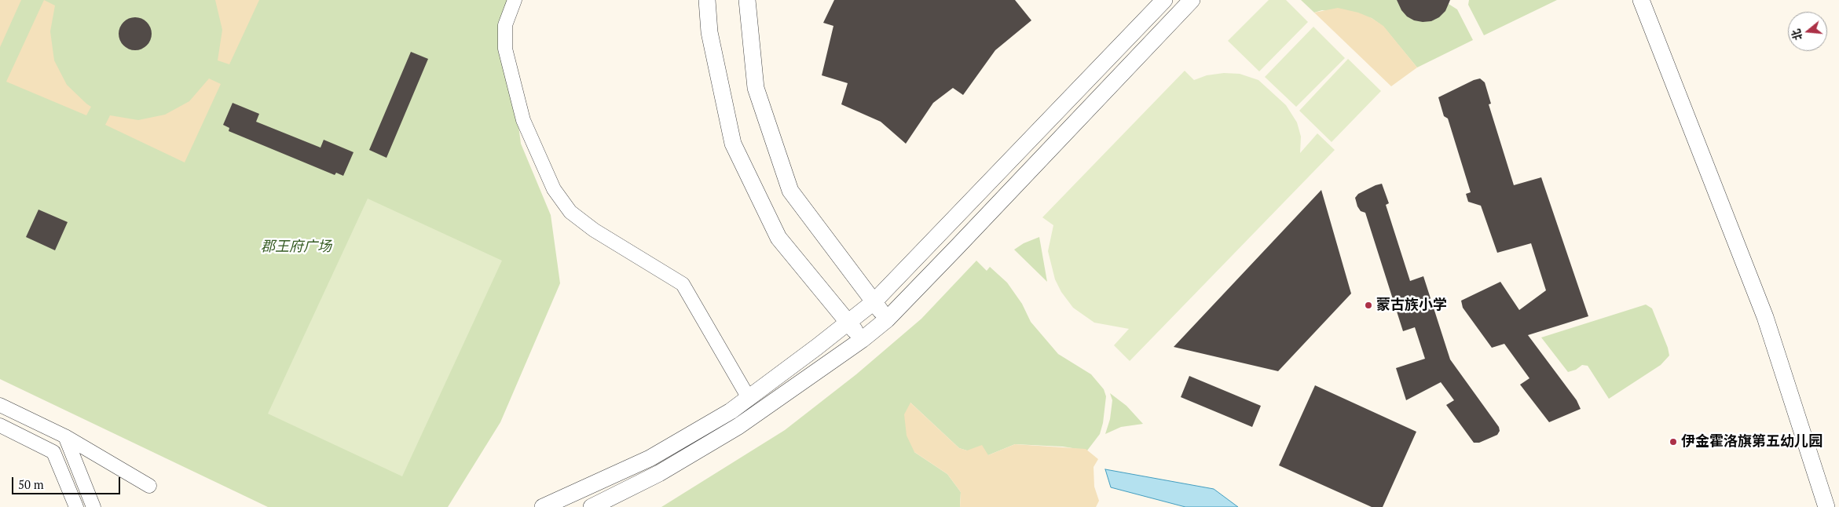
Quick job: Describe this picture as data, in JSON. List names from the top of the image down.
{
  "parks": ["郡王府广场"],
  "places": ["蒙古族小学", "伊金霍洛旗第五幼儿园"],
  "scale_bar": "50 m",
  "north": "left"
}
